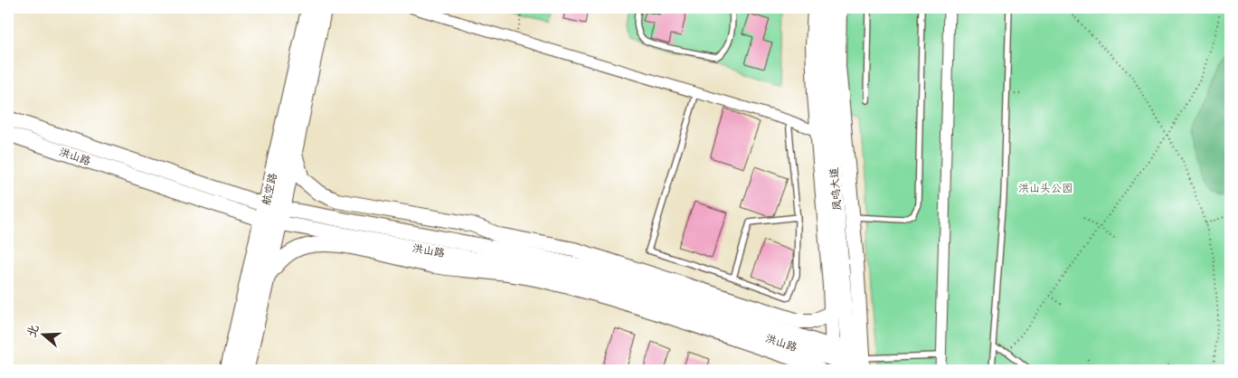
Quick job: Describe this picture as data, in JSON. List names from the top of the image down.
{
  "streets": {
    "main road": ["航空路"],
    "street": ["洪山路", "凤鸣大道"]
  },
  "crossings": [
    ["洪山路", "航空路"],
    ["洪山路", "凤鸣大道"]
  ],
  "parks": ["洪山头公园"],
  "north": "left"
}
